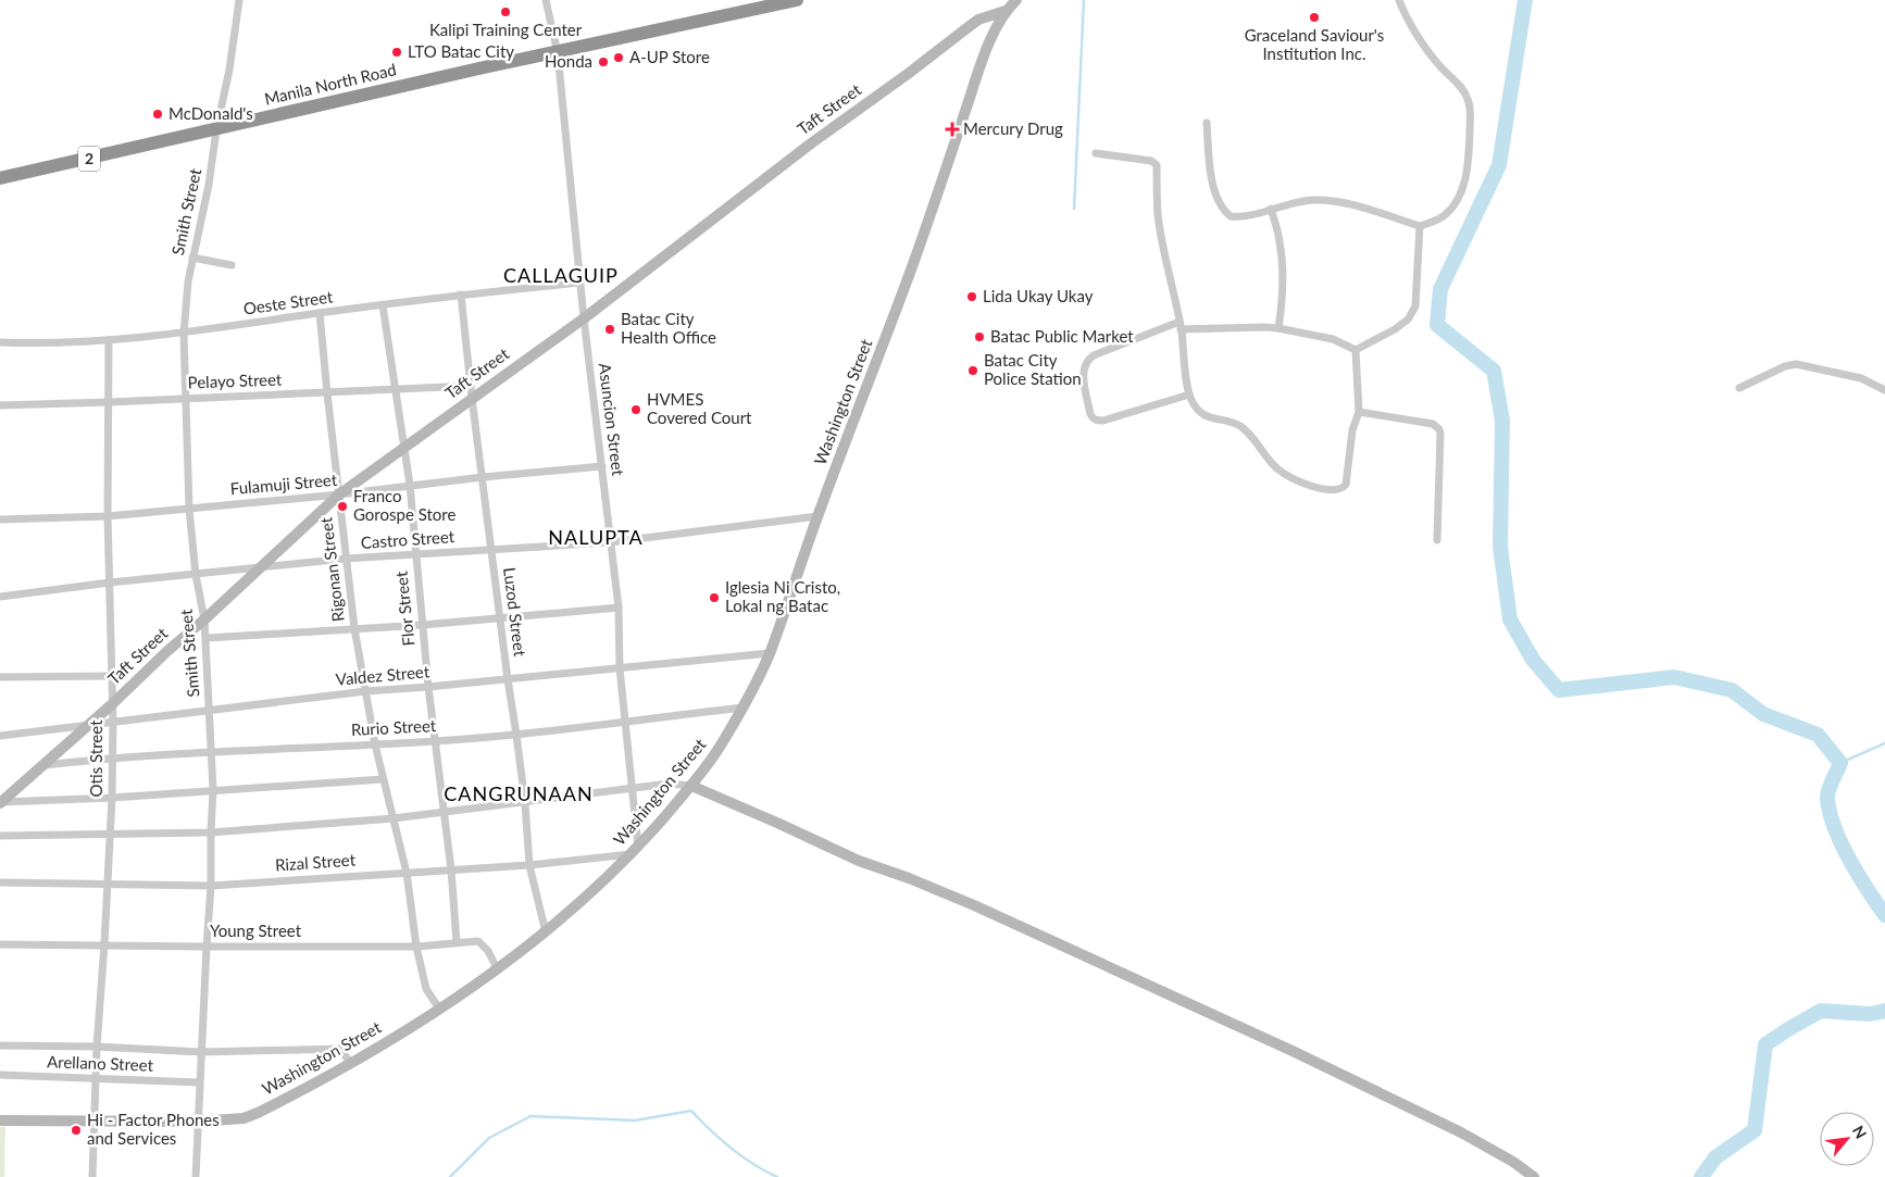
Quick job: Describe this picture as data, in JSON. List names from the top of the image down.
{
  "streets": {
    "highway": ["Manila North Road", "2"],
    "street": [
      "Taft Street",
      "Smith Street",
      "Oeste Street",
      "Pelayo Street",
      "Washington Street",
      "Asuncion Street",
      "Fulamuji Street",
      "Castro Street",
      "Rigonan Street",
      "Flor Street",
      "Luzod Street",
      "Valdez Street",
      "Rurio Street",
      "Otis Street",
      "Rizal Street",
      "Young Street",
      "Arellano Street"
    ]
  },
  "crossings": [
    ["Manila North Road", "Smith Street"],
    ["Manila North Road", "Asuncion Street"],
    ["Taft Street", "Smith Street"],
    ["Taft Street", "Pelayo Street"],
    ["Taft Street", "Washington Street"],
    ["Taft Street", "Asuncion Street"],
    ["Taft Street", "Fulamuji Street"],
    ["Taft Street", "Castro Street"],
    ["Taft Street", "Rigonan Street"],
    ["Taft Street", "Flor Street"],
    ["Taft Street", "Luzod Street"],
    ["Taft Street", "Valdez Street"],
    ["Taft Street", "Rurio Street"],
    ["Taft Street", "Otis Street"],
    ["Smith Street", "Oeste Street"],
    ["Smith Street", "Pelayo Street"],
    ["Smith Street", "Washington Street"],
    ["Smith Street", "Fulamuji Street"],
    ["Smith Street", "Castro Street"],
    ["Smith Street", "Valdez Street"],
    ["Smith Street", "Rurio Street"],
    ["Smith Street", "Rizal Street"],
    ["Smith Street", "Young Street"],
    ["Smith Street", "Arellano Street"],
    ["Oeste Street", "Asuncion Street"],
    ["Oeste Street", "Rigonan Street"],
    ["Oeste Street", "Flor Street"],
    ["Oeste Street", "Luzod Street"],
    ["Oeste Street", "Otis Street"],
    ["Pelayo Street", "Rigonan Street"],
    ["Pelayo Street", "Flor Street"],
    ["Pelayo Street", "Luzod Street"],
    ["Pelayo Street", "Otis Street"],
    ["Washington Street", "Asuncion Street"],
    ["Washington Street", "Castro Street"],
    ["Washington Street", "Rigonan Street"],
    ["Washington Street", "Luzod Street"],
    ["Washington Street", "Valdez Street"],
    ["Washington Street", "Rurio Street"],
    ["Washington Street", "Otis Street"],
    ["Washington Street", "Rizal Street"],
    ["Washington Street", "Young Street"],
    ["Asuncion Street", "Fulamuji Street"],
    ["Asuncion Street", "Castro Street"],
    ["Asuncion Street", "Valdez Street"],
    ["Asuncion Street", "Rurio Street"],
    ["Asuncion Street", "Rizal Street"],
    ["Fulamuji Street", "Rigonan Street"],
    ["Fulamuji Street", "Flor Street"],
    ["Fulamuji Street", "Luzod Street"],
    ["Fulamuji Street", "Otis Street"],
    ["Castro Street", "Rigonan Street"],
    ["Castro Street", "Flor Street"],
    ["Castro Street", "Luzod Street"],
    ["Castro Street", "Otis Street"],
    ["Rigonan Street", "Valdez Street"],
    ["Rigonan Street", "Rurio Street"],
    ["Rigonan Street", "Rizal Street"],
    ["Rigonan Street", "Young Street"],
    ["Flor Street", "Valdez Street"],
    ["Flor Street", "Rurio Street"],
    ["Flor Street", "Rizal Street"],
    ["Flor Street", "Young Street"],
    ["Luzod Street", "Valdez Street"],
    ["Luzod Street", "Rurio Street"],
    ["Luzod Street", "Rizal Street"],
    ["Valdez Street", "Otis Street"],
    ["Rurio Street", "Otis Street"],
    ["Otis Street", "Rizal Street"],
    ["Otis Street", "Young Street"],
    ["Otis Street", "Arellano Street"]
  ],
  "districts": ["CALLAGUIP", "NALUPTA", "CANGRUNAAN"],
  "places": {
    "other": [
      "Kalipi Training Center",
      "Graceland Saviour's Institution Inc.",
      "LTO Batac City",
      "A-UP Store",
      "Honda",
      "McDonald's",
      "Lida Ukay Ukay",
      "Batac City Health Office",
      "Batac Public Market",
      "Batac City Police Station",
      "HVMES Covered Court",
      "Franco Gorospe Store",
      "Iglesia Ni Cristo, Lokal ng Batac",
      "Hi - Factor Phones and Services"
    ],
    "health": ["Mercury Drug"]
  },
  "north": "top right"
}
